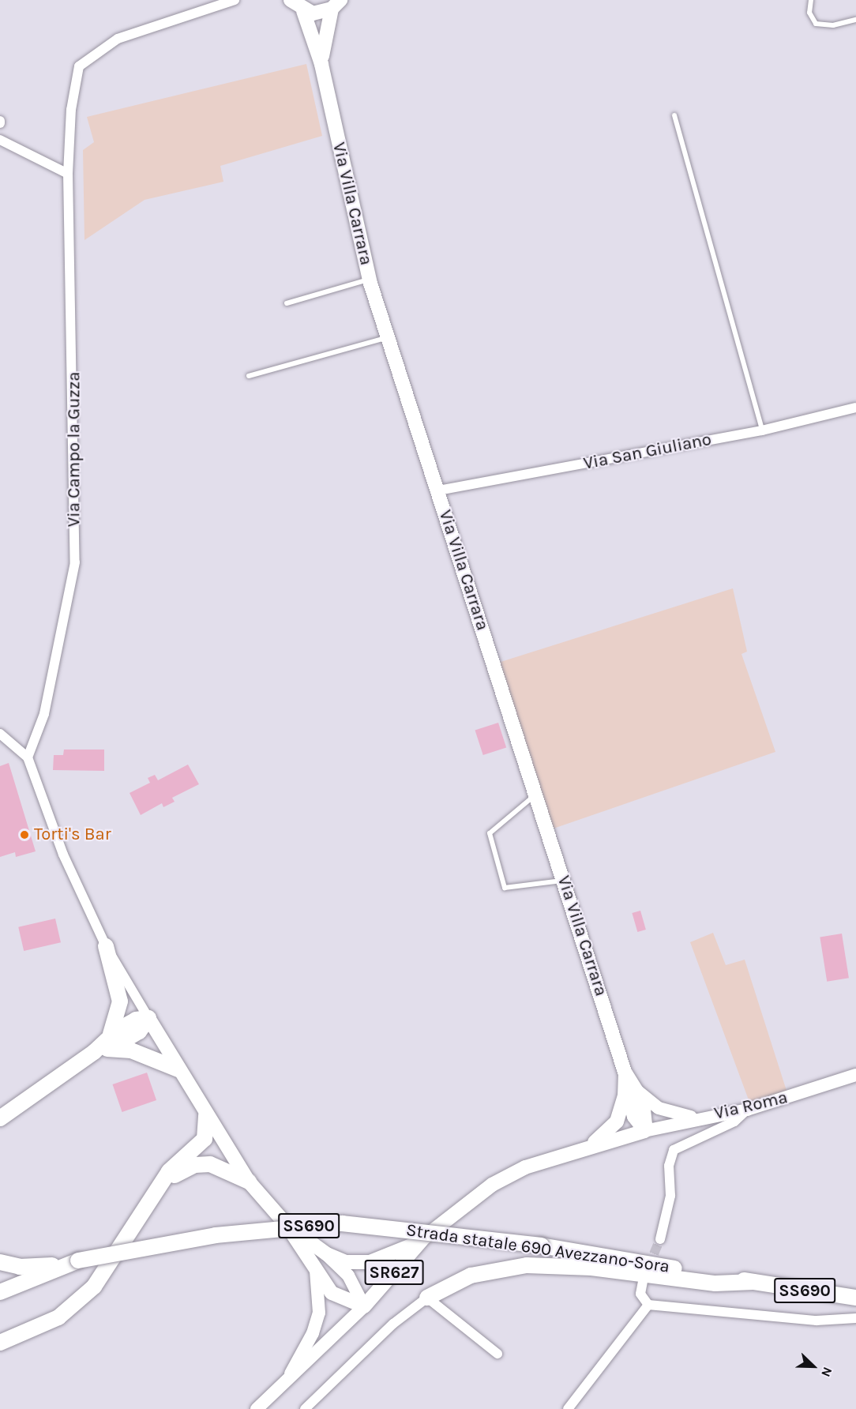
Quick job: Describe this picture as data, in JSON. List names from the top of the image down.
{
  "streets": {
    "highway": ["SS690", "Strada statale 690 Avezzano-Sora"],
    "main road": ["Via Villa Carrara", "Via Roma", "SR627"],
    "street": ["Via Campo la Guzza", "Via San Giuliano"]
  },
  "crossings": [
    ["Via Villa Carrara", "Via San Giuliano"],
    ["Via Villa Carrara", "Via Roma"]
  ],
  "places": ["Torti's Bar"],
  "north": "bottom right"
}
